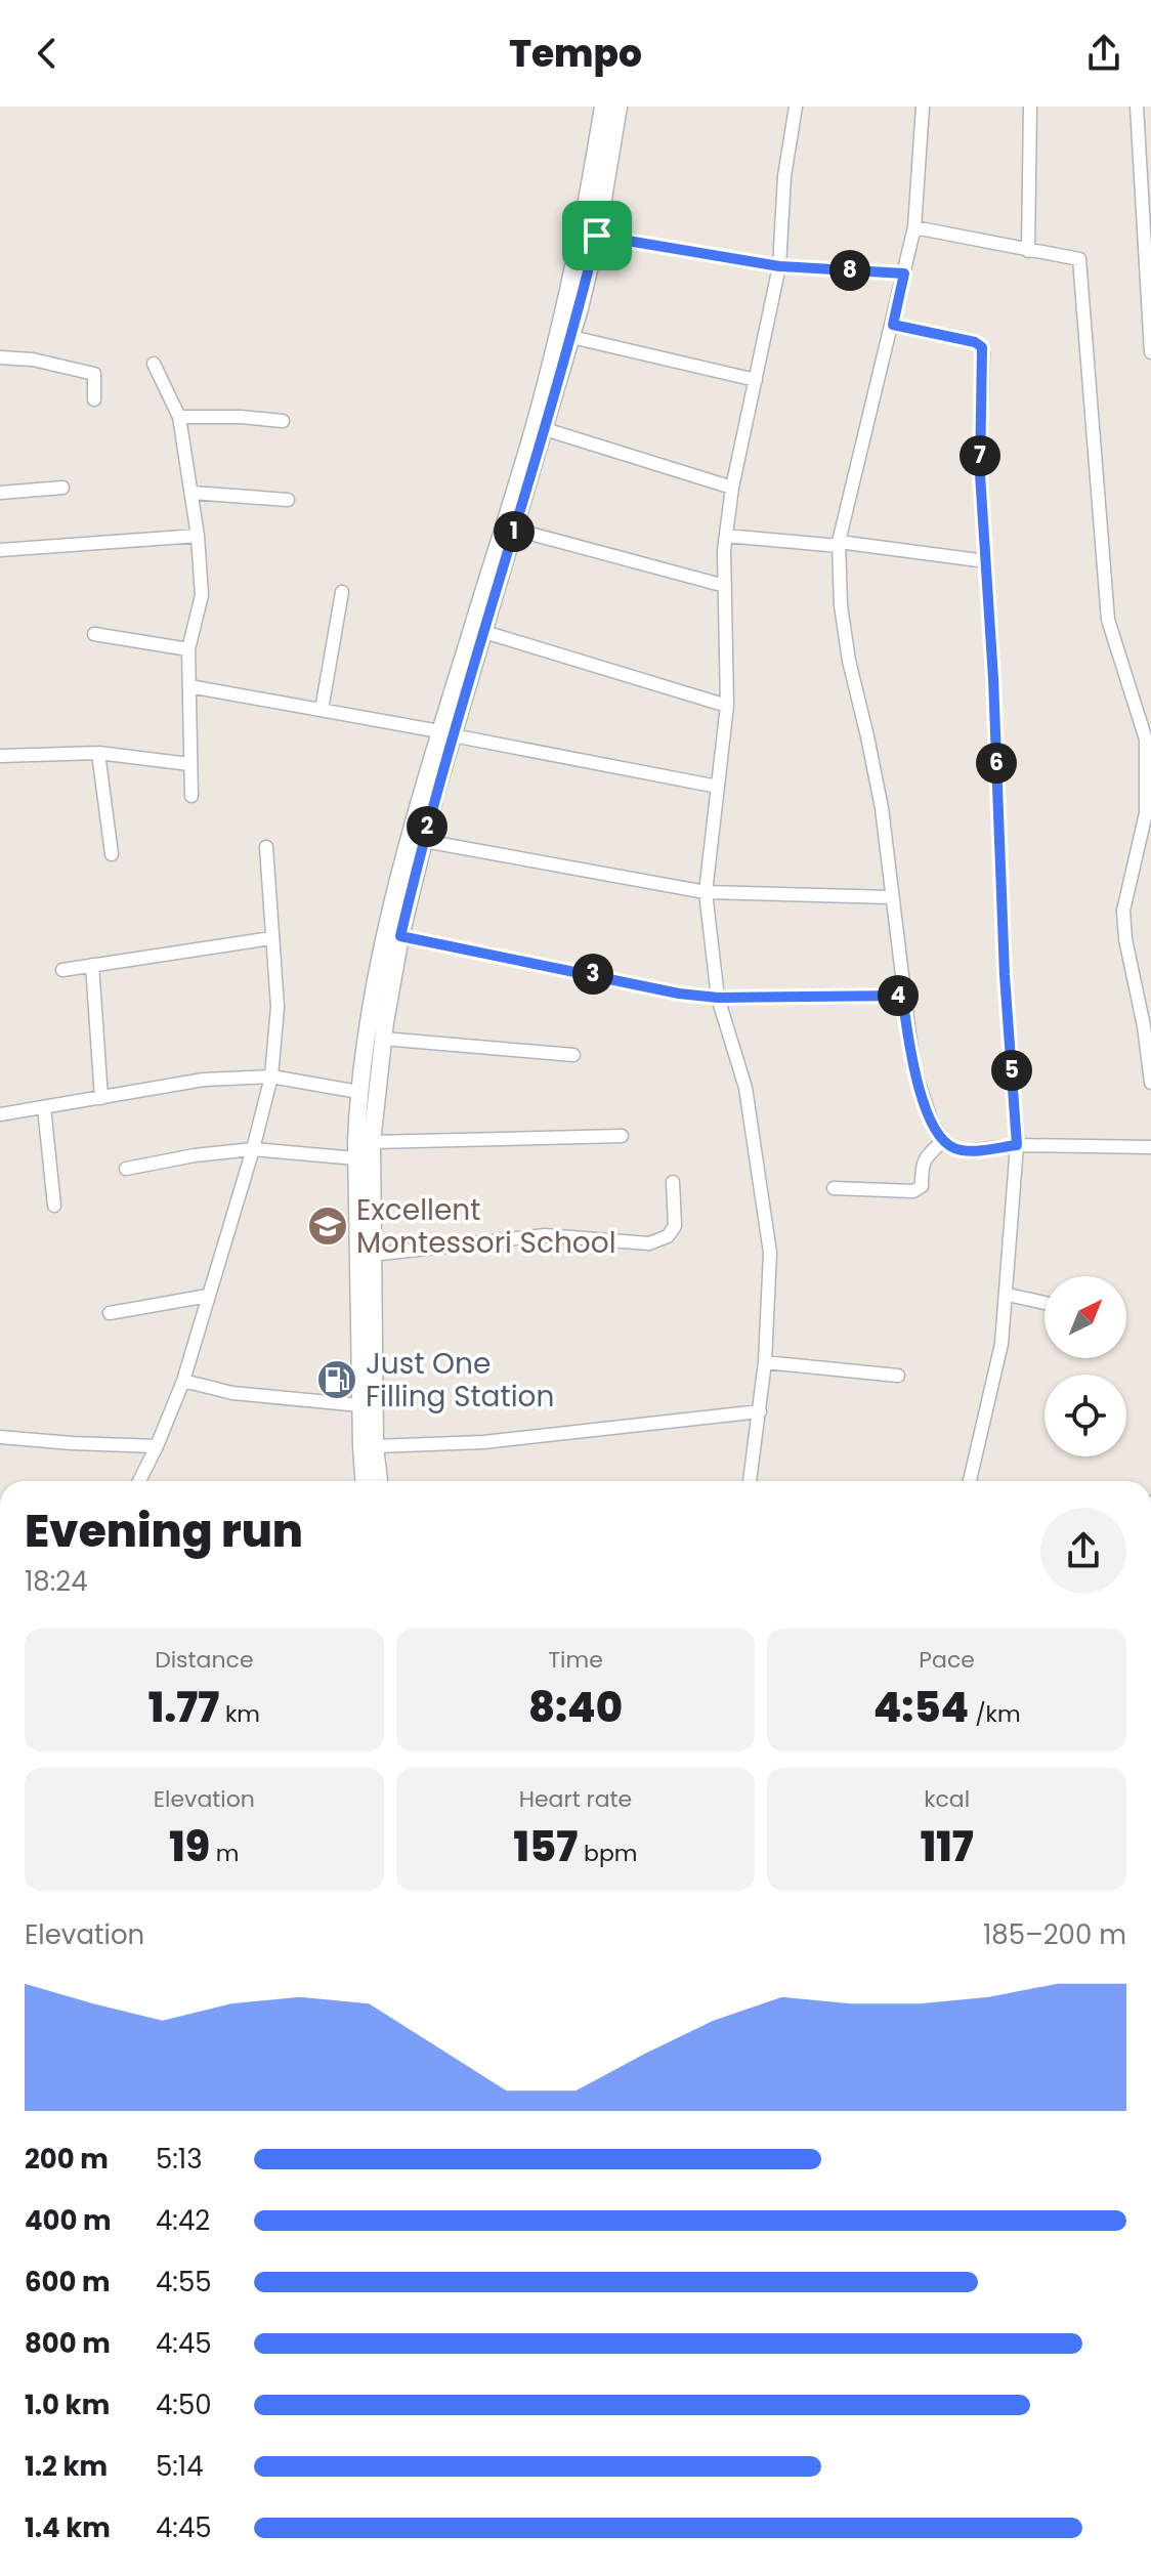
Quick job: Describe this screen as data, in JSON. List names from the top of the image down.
{
  "places": {
    "school or university": ["Excellent Montessori School"],
    "fuel station": ["Just One Filling Station"]
  },
  "north": "top right",
  "page": {
    "header": "Tempo",
    "pins": [
      "8",
      "7",
      "1",
      "6",
      "2",
      "3",
      "4",
      "5"
    ],
    "heading": ["Evening run", "18:24"],
    "stats": [
      ["Distance", "1.77 km"],
      ["Time", "8:40"],
      ["Pace", "4:54 /km"],
      ["Elevation", "19 m"],
      ["Heart rate", "157 bpm"],
      ["kcal", "117"]
    ],
    "chart": ["Elevation", "185–200 m"],
    "list": [
      {
        "name": "200 m",
        "note": "5:13"
      },
      {
        "name": "400 m",
        "note": "4:42"
      },
      {
        "name": "600 m",
        "note": "4:55"
      },
      {
        "name": "800 m",
        "note": "4:45"
      },
      {
        "name": "1.0 km",
        "note": "4:50"
      },
      {
        "name": "1.2 km",
        "note": "5:14"
      },
      {
        "name": "1.4 km",
        "note": "4:45"
      }
    ]
  }
}
